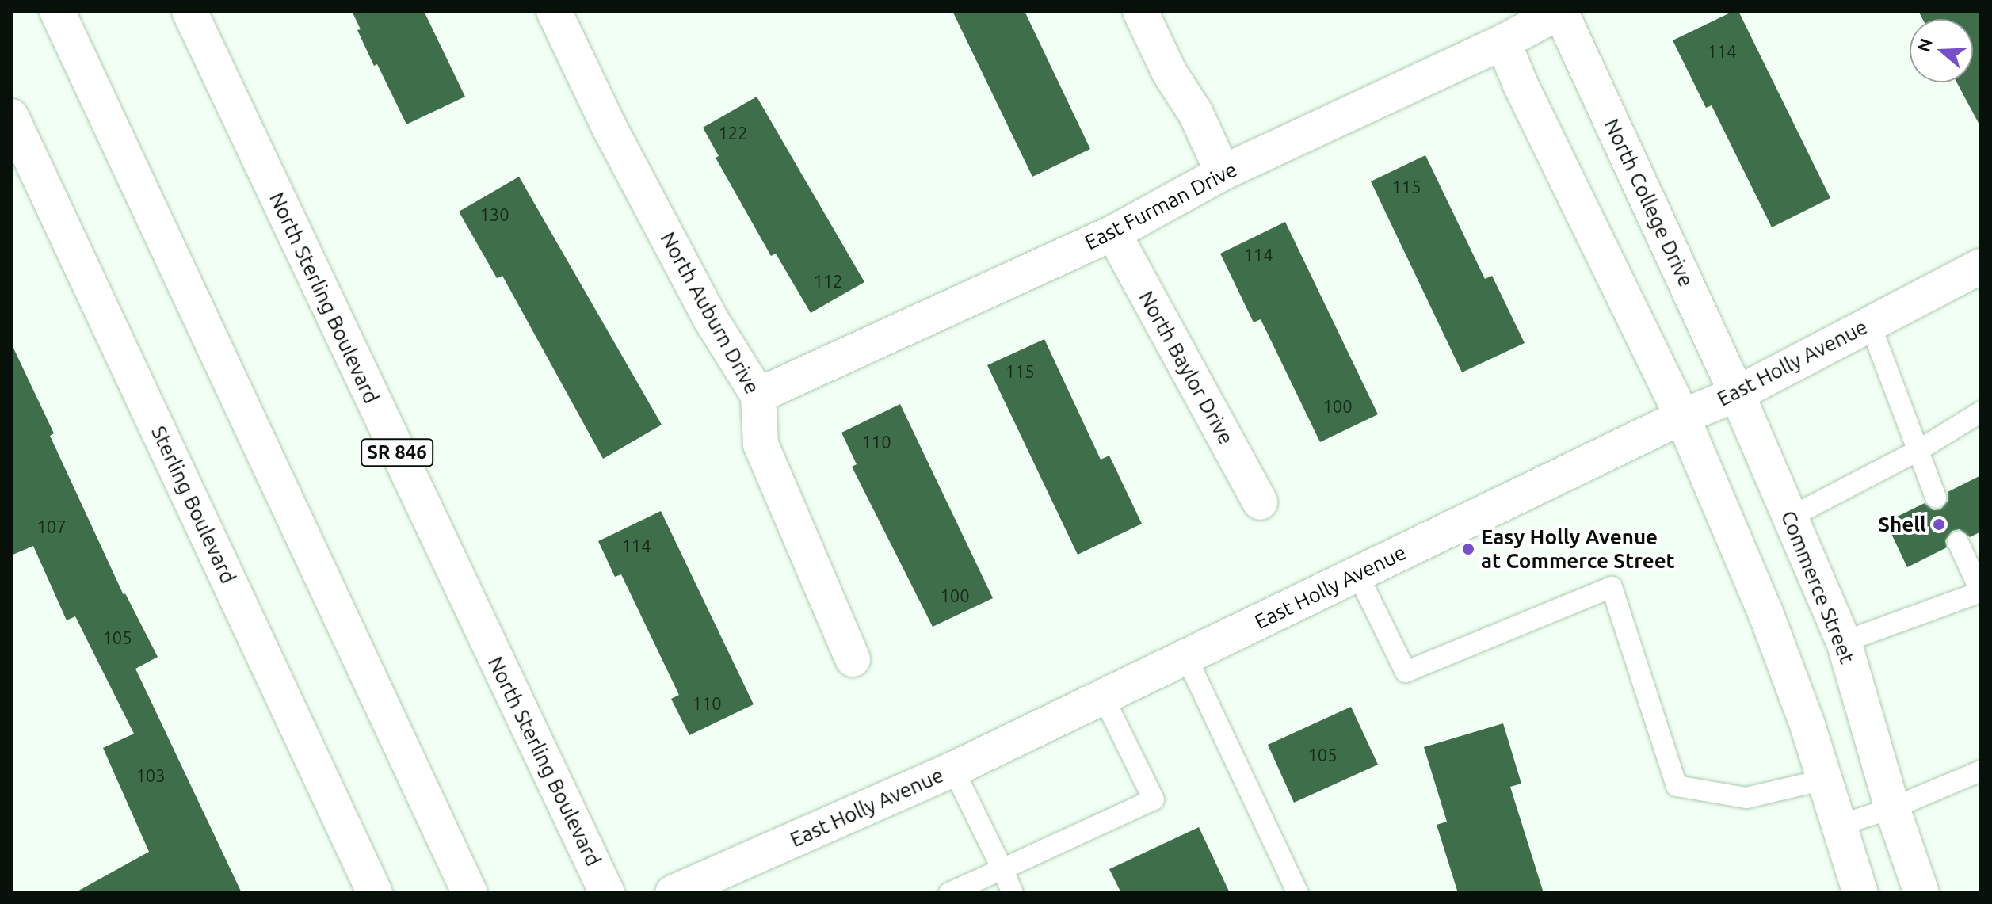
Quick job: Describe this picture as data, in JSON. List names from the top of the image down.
{
  "streets": {
    "street": [
      "North College Drive",
      "East Furman Drive",
      "North Sterling Boulevard",
      "North Auburn Drive",
      "East Holly Avenue",
      "North Baylor Drive",
      "SR 846",
      "Sterling Boulevard",
      "Commerce Street"
    ]
  },
  "crossings": [
    ["North College Drive", "East Furman Drive"],
    ["North College Drive", "East Holly Avenue"],
    ["North College Drive", "Commerce Street"],
    ["East Furman Drive", "North Auburn Drive"],
    ["East Furman Drive", "North Baylor Drive"],
    ["East Holly Avenue", "Commerce Street"]
  ],
  "places": ["Shell", "Easy Holly Avenue at Commerce Street"],
  "house_numbers": [
    "114",
    "122",
    "115",
    "130",
    "114",
    "112",
    "115",
    "100",
    "110",
    "107",
    "114",
    "100",
    "105",
    "110",
    "105",
    "103"
  ],
  "north": "left"
}
